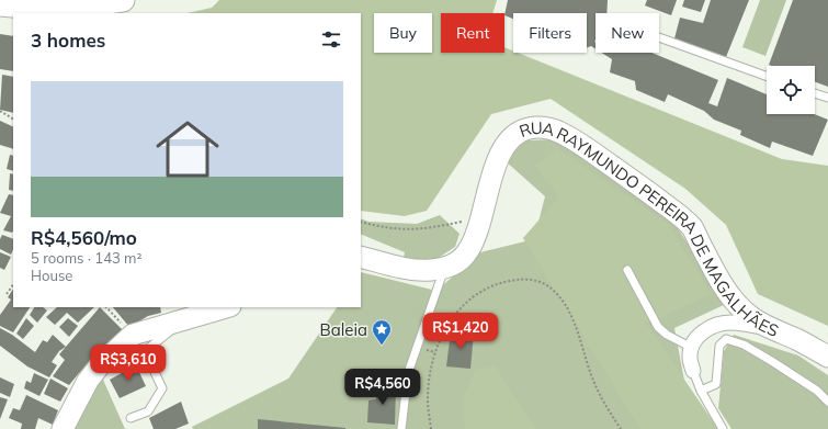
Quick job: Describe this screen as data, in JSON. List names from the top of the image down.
{
  "streets": {
    "street": ["RUA RAYMUNDO PEREIRA DE MAGALHÃES"]
  },
  "places": {
    "place": ["Baleia"]
  },
  "page": {
    "chip": [
      "Buy",
      "Rent",
      "Filters",
      "New"
    ],
    "heading": "3 homes",
    "list": [
      {
        "name": "R$4,560/mo",
        "note": "5 rooms · 143 m² · House"
      }
    ],
    "price": ["R$1,420", "R$3,610", "R$4,560"]
  }
}
